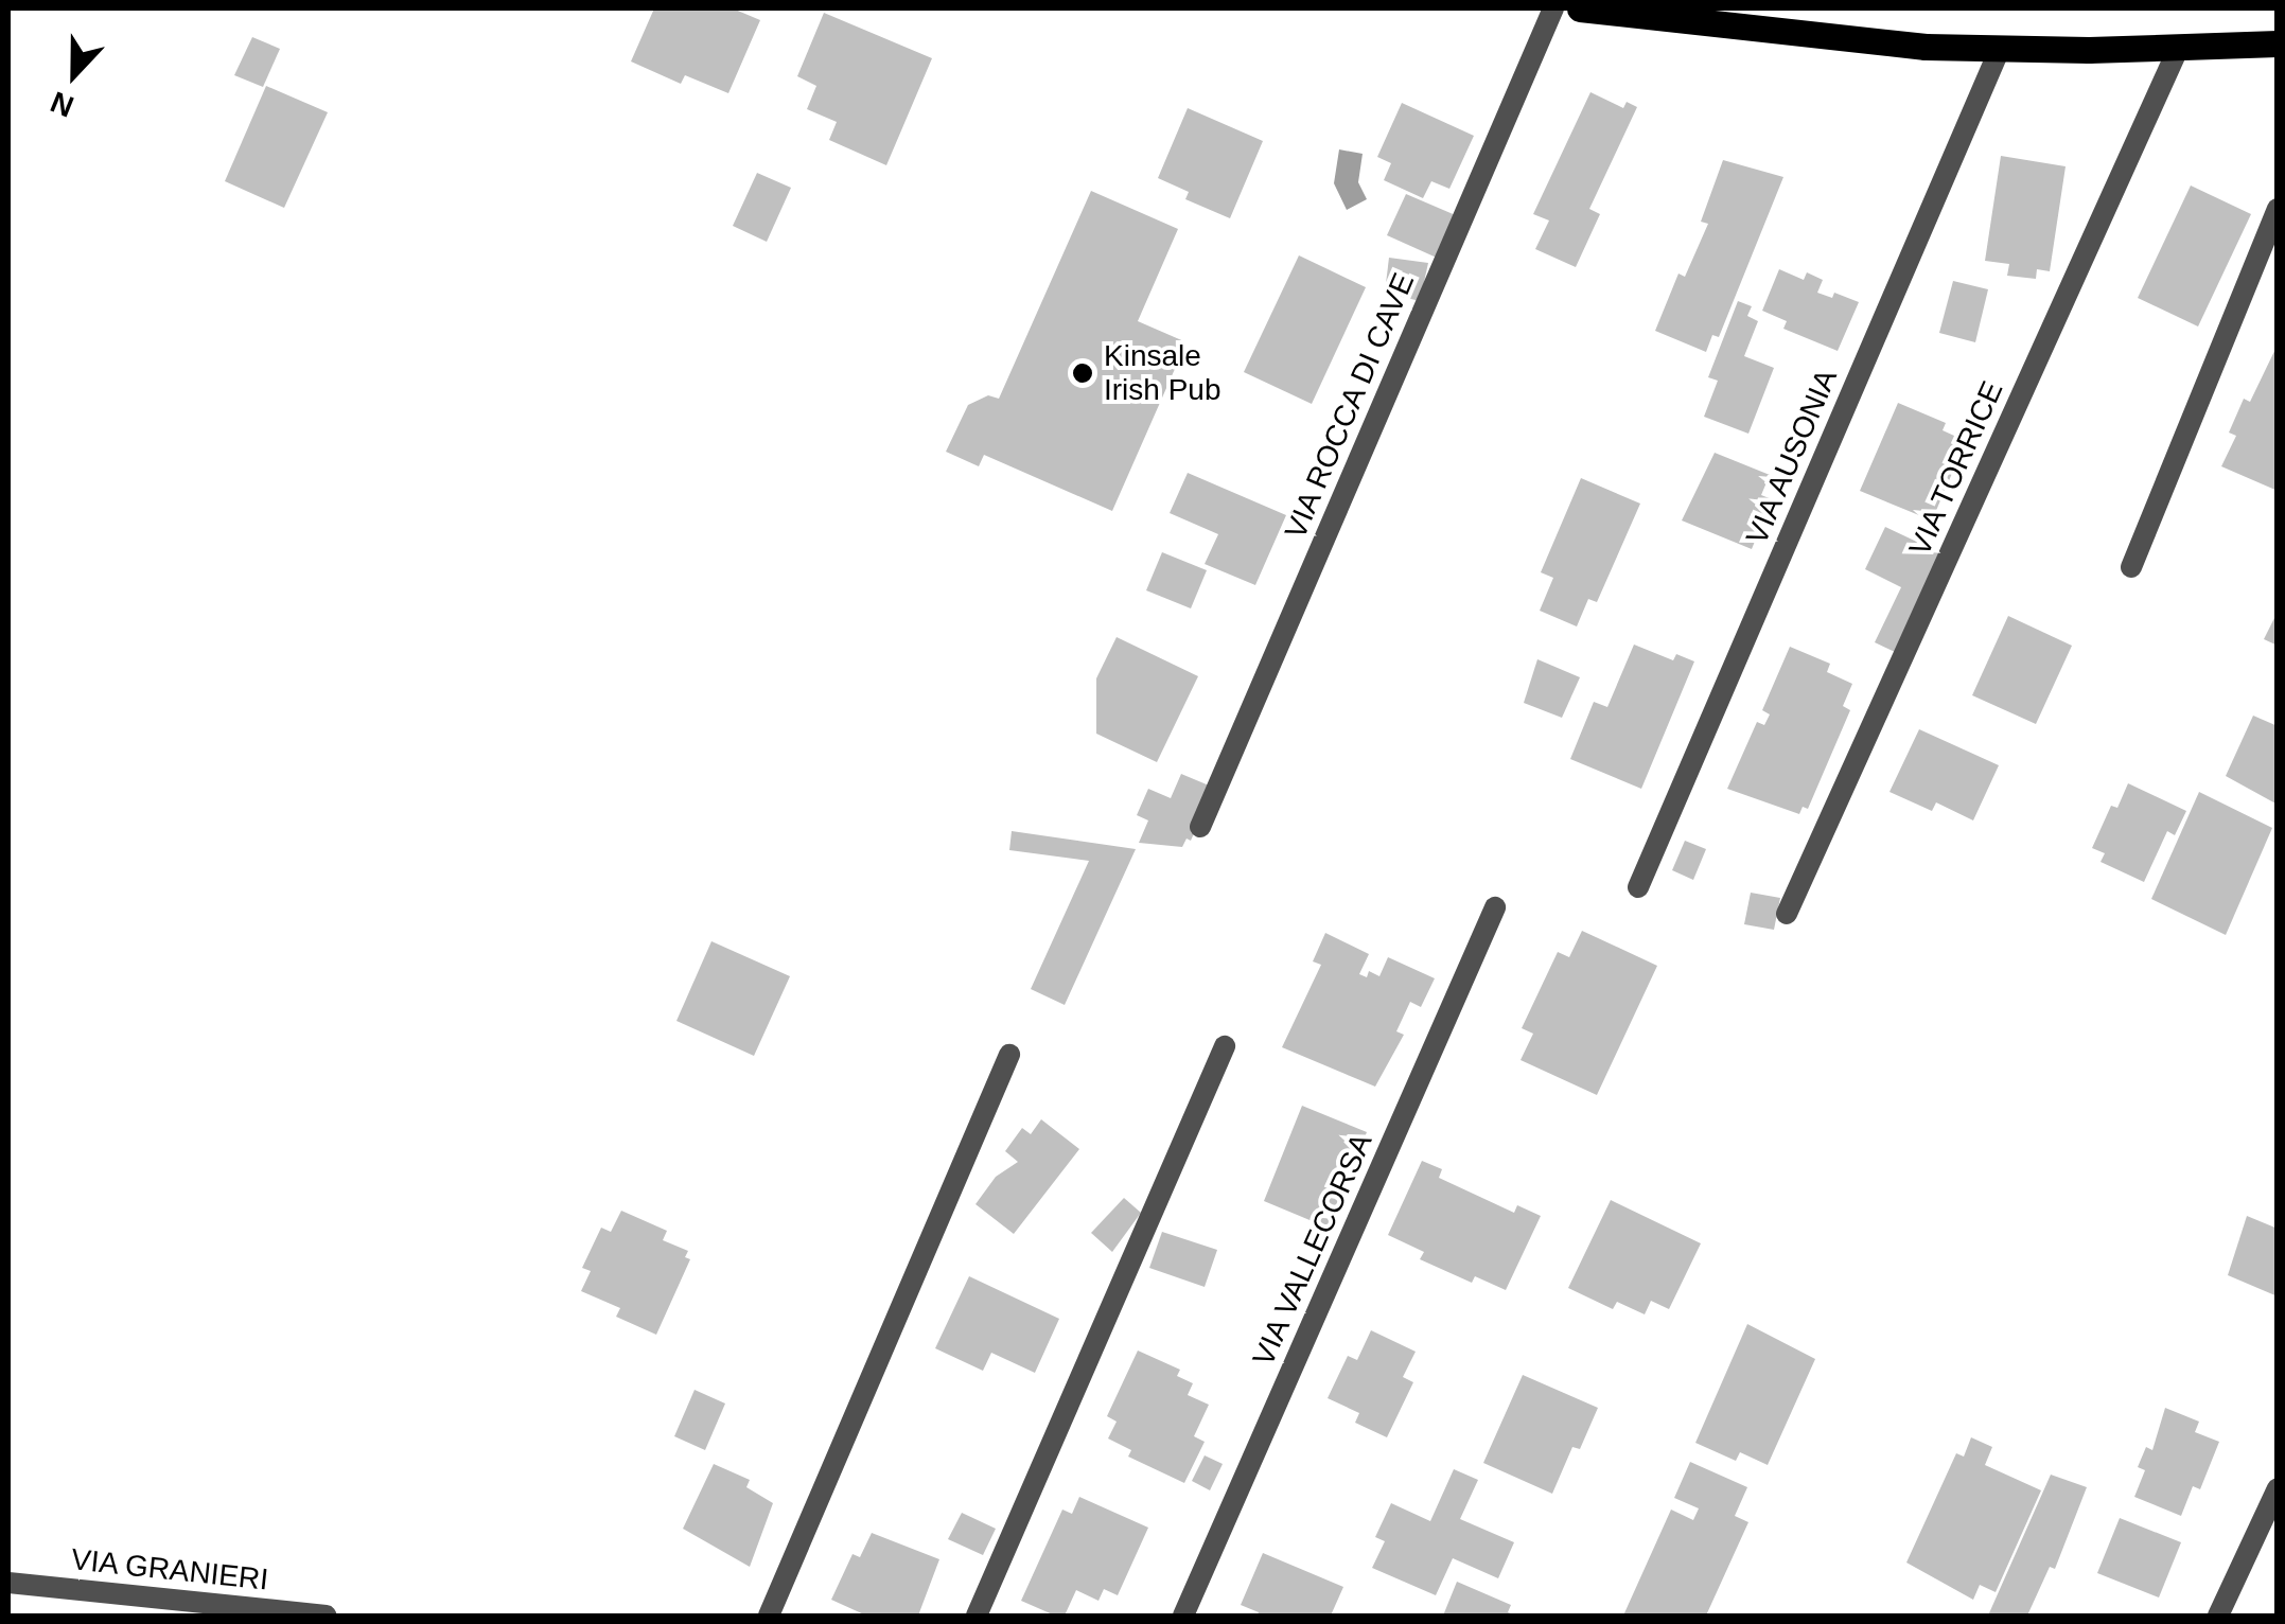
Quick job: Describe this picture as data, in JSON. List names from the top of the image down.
{
  "streets": {
    "street": [
      "VIA ROCCA DI CAVE",
      "VIA AUSONIA",
      "VIA TORRICE",
      "VIA VALLECORSA",
      "VIA GRANIERI"
    ]
  },
  "places": ["Kinsale Irish Pub"],
  "north": "bottom"
}
